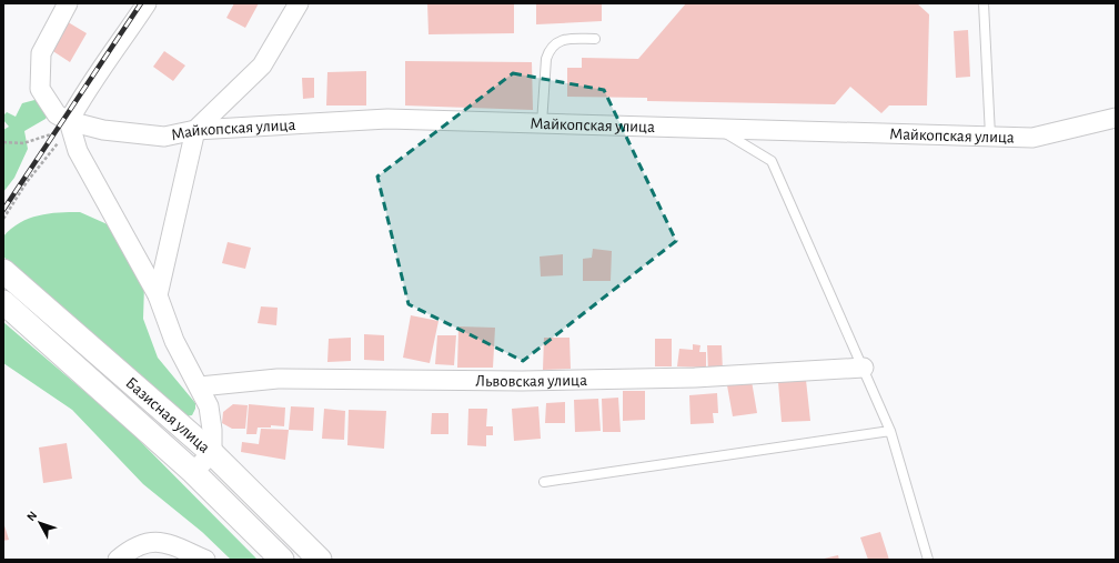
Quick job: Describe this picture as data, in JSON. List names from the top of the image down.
{
  "streets": {
    "street": ["Майкопская улица", "Львовская улица", "Базисная улица"]
  },
  "north": "top left"
}
